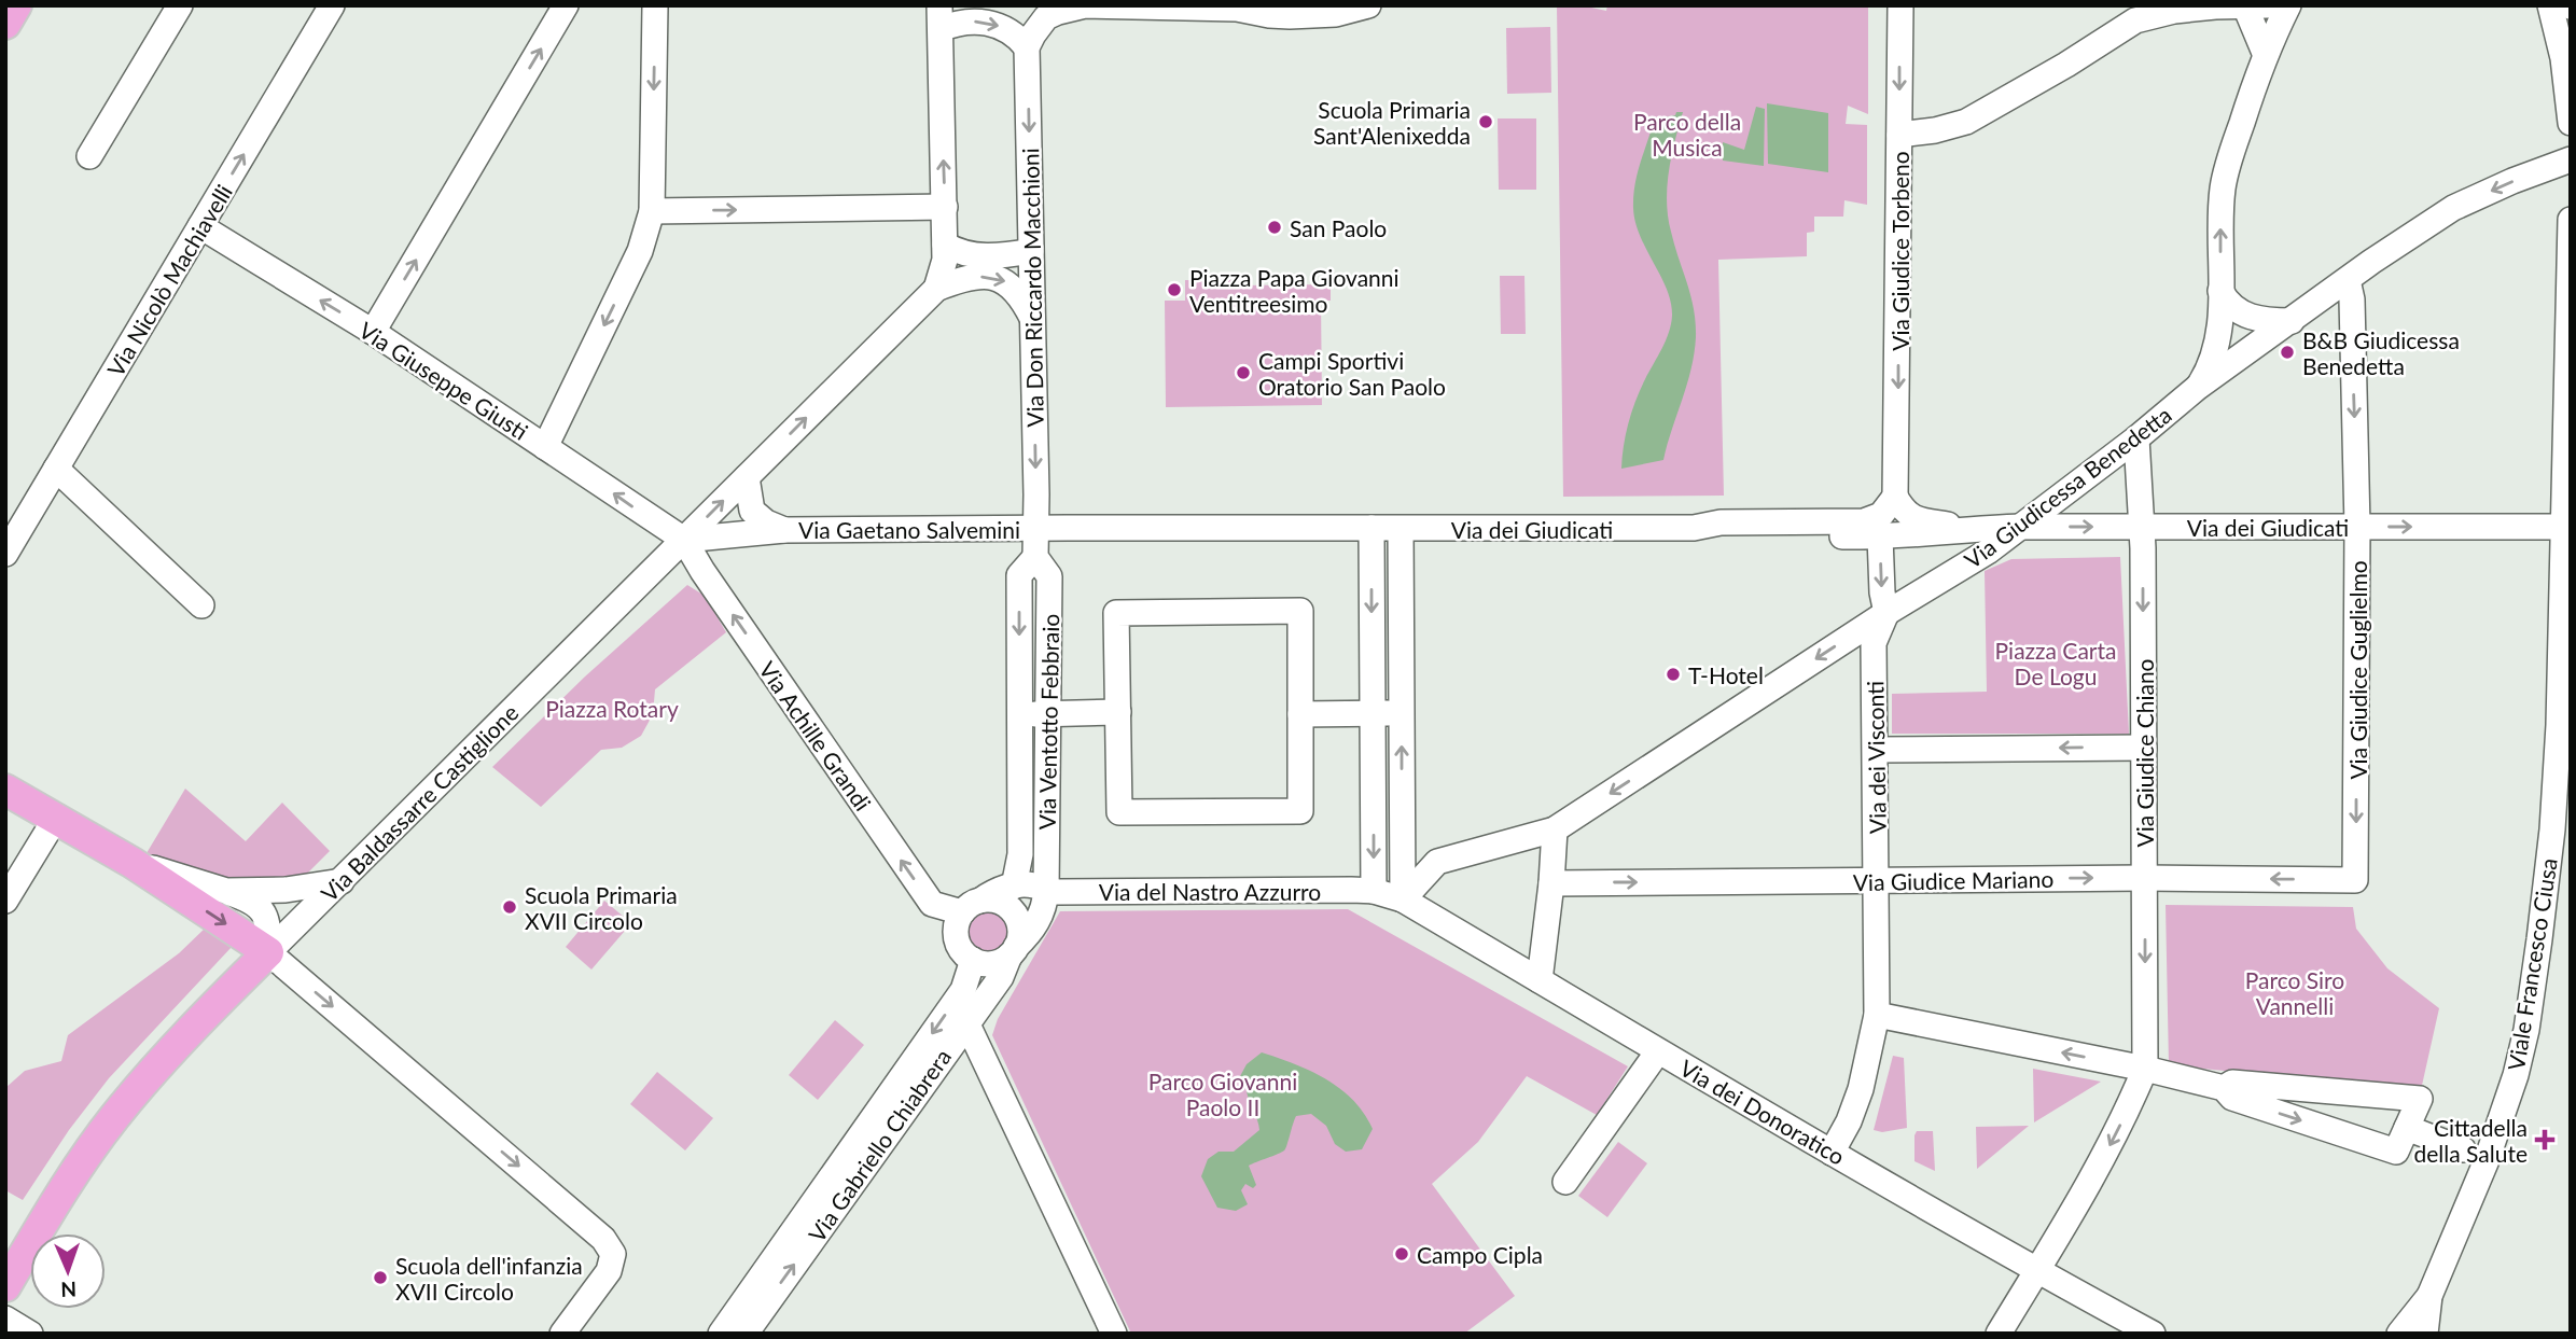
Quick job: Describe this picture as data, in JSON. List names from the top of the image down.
{
  "streets": {
    "main road": ["Via Baldassarre Castiglione"],
    "street": [
      "Via Giudice Torbeno",
      "Via Nicolò Machiavelli",
      "Via Don Riccardo Macchioni",
      "Via Giuseppe Giusti",
      "Via Giudicessa Benedetta",
      "Via dei Giudicati",
      "Via Gaetano Salvemini",
      "Via Giudice Guglielmo",
      "Via Ventotto Febbraio",
      "Via Achille Grandi",
      "Via Giudice Chiano",
      "Via dei Visconti",
      "Via Giudice Mariano",
      "Via del Nastro Azzurro",
      "Viale Francesco Ciusa",
      "Via dei Donoratico",
      "Via Gabriello Chiabrera"
    ]
  },
  "crossings": [
    ["Via Giudice Torbeno", "Via dei Giudicati"],
    ["Via Nicolò Machiavelli", "Via Giuseppe Giusti"],
    ["Via Don Riccardo Macchioni", "Via Gaetano Salvemini"],
    ["Via Don Riccardo Macchioni", "Via Ventotto Febbraio"],
    ["Via Giuseppe Giusti", "Via Gaetano Salvemini"],
    ["Via Giuseppe Giusti", "Via Achille Grandi"],
    ["Via Giuseppe Giusti", "Via Baldassarre Castiglione"],
    ["Via Giudicessa Benedetta", "Via dei Giudicati"],
    ["Via Giudicessa Benedetta", "Via Giudice Guglielmo"],
    ["Via Giudicessa Benedetta", "Via Giudice Chiano"],
    ["Via Giudicessa Benedetta", "Via dei Visconti"],
    ["Via dei Giudicati", "Via Giudice Guglielmo"],
    ["Via dei Giudicati", "Via Giudice Chiano"],
    ["Via dei Giudicati", "Via dei Visconti"],
    ["Via dei Giudicati", "Viale Francesco Ciusa"],
    ["Via Gaetano Salvemini", "Via Ventotto Febbraio"],
    ["Via Gaetano Salvemini", "Via Achille Grandi"],
    ["Via Gaetano Salvemini", "Via Baldassarre Castiglione"],
    ["Via Giudice Guglielmo", "Via Giudice Mariano"],
    ["Via Ventotto Febbraio", "Via del Nastro Azzurro"],
    ["Via Ventotto Febbraio", "Via Gabriello Chiabrera"],
    ["Via Achille Grandi", "Via Baldassarre Castiglione"],
    ["Via Achille Grandi", "Via Gabriello Chiabrera"],
    ["Via Giudice Chiano", "Via Giudice Mariano"],
    ["Via dei Visconti", "Via Giudice Mariano"],
    ["Via dei Visconti", "Via dei Donoratico"],
    ["Via del Nastro Azzurro", "Via dei Donoratico"],
    ["Via del Nastro Azzurro", "Via Gabriello Chiabrera"]
  ],
  "one_way": [
    "Via Giudice Torbeno",
    "Via Giuseppe Giusti",
    "Via Giudicessa Benedetta",
    "Via Giudice Guglielmo",
    "Via Achille Grandi",
    "Via Giudice Chiano"
  ],
  "parks": [
    "Parco della Musica",
    "Piazza Carta De Logu",
    "Piazza Rotary",
    "Parco Siro Vannelli",
    "Parco Giovanni Paolo II"
  ],
  "places": {
    "other": [
      "Scuola Primaria Sant'Alenixedda",
      "San Paolo",
      "Piazza Papa Giovanni Ventitreesimo",
      "B&B Giudicessa Benedetta",
      "Campi Sportivi Oratorio San Paolo",
      "T-Hotel",
      "Scuola Primaria XVII Circolo",
      "Campo Cipla",
      "Scuola dell'infanzia XVII Circolo"
    ],
    "health": ["Cittadella della Salute"]
  },
  "north": "bottom"
}
